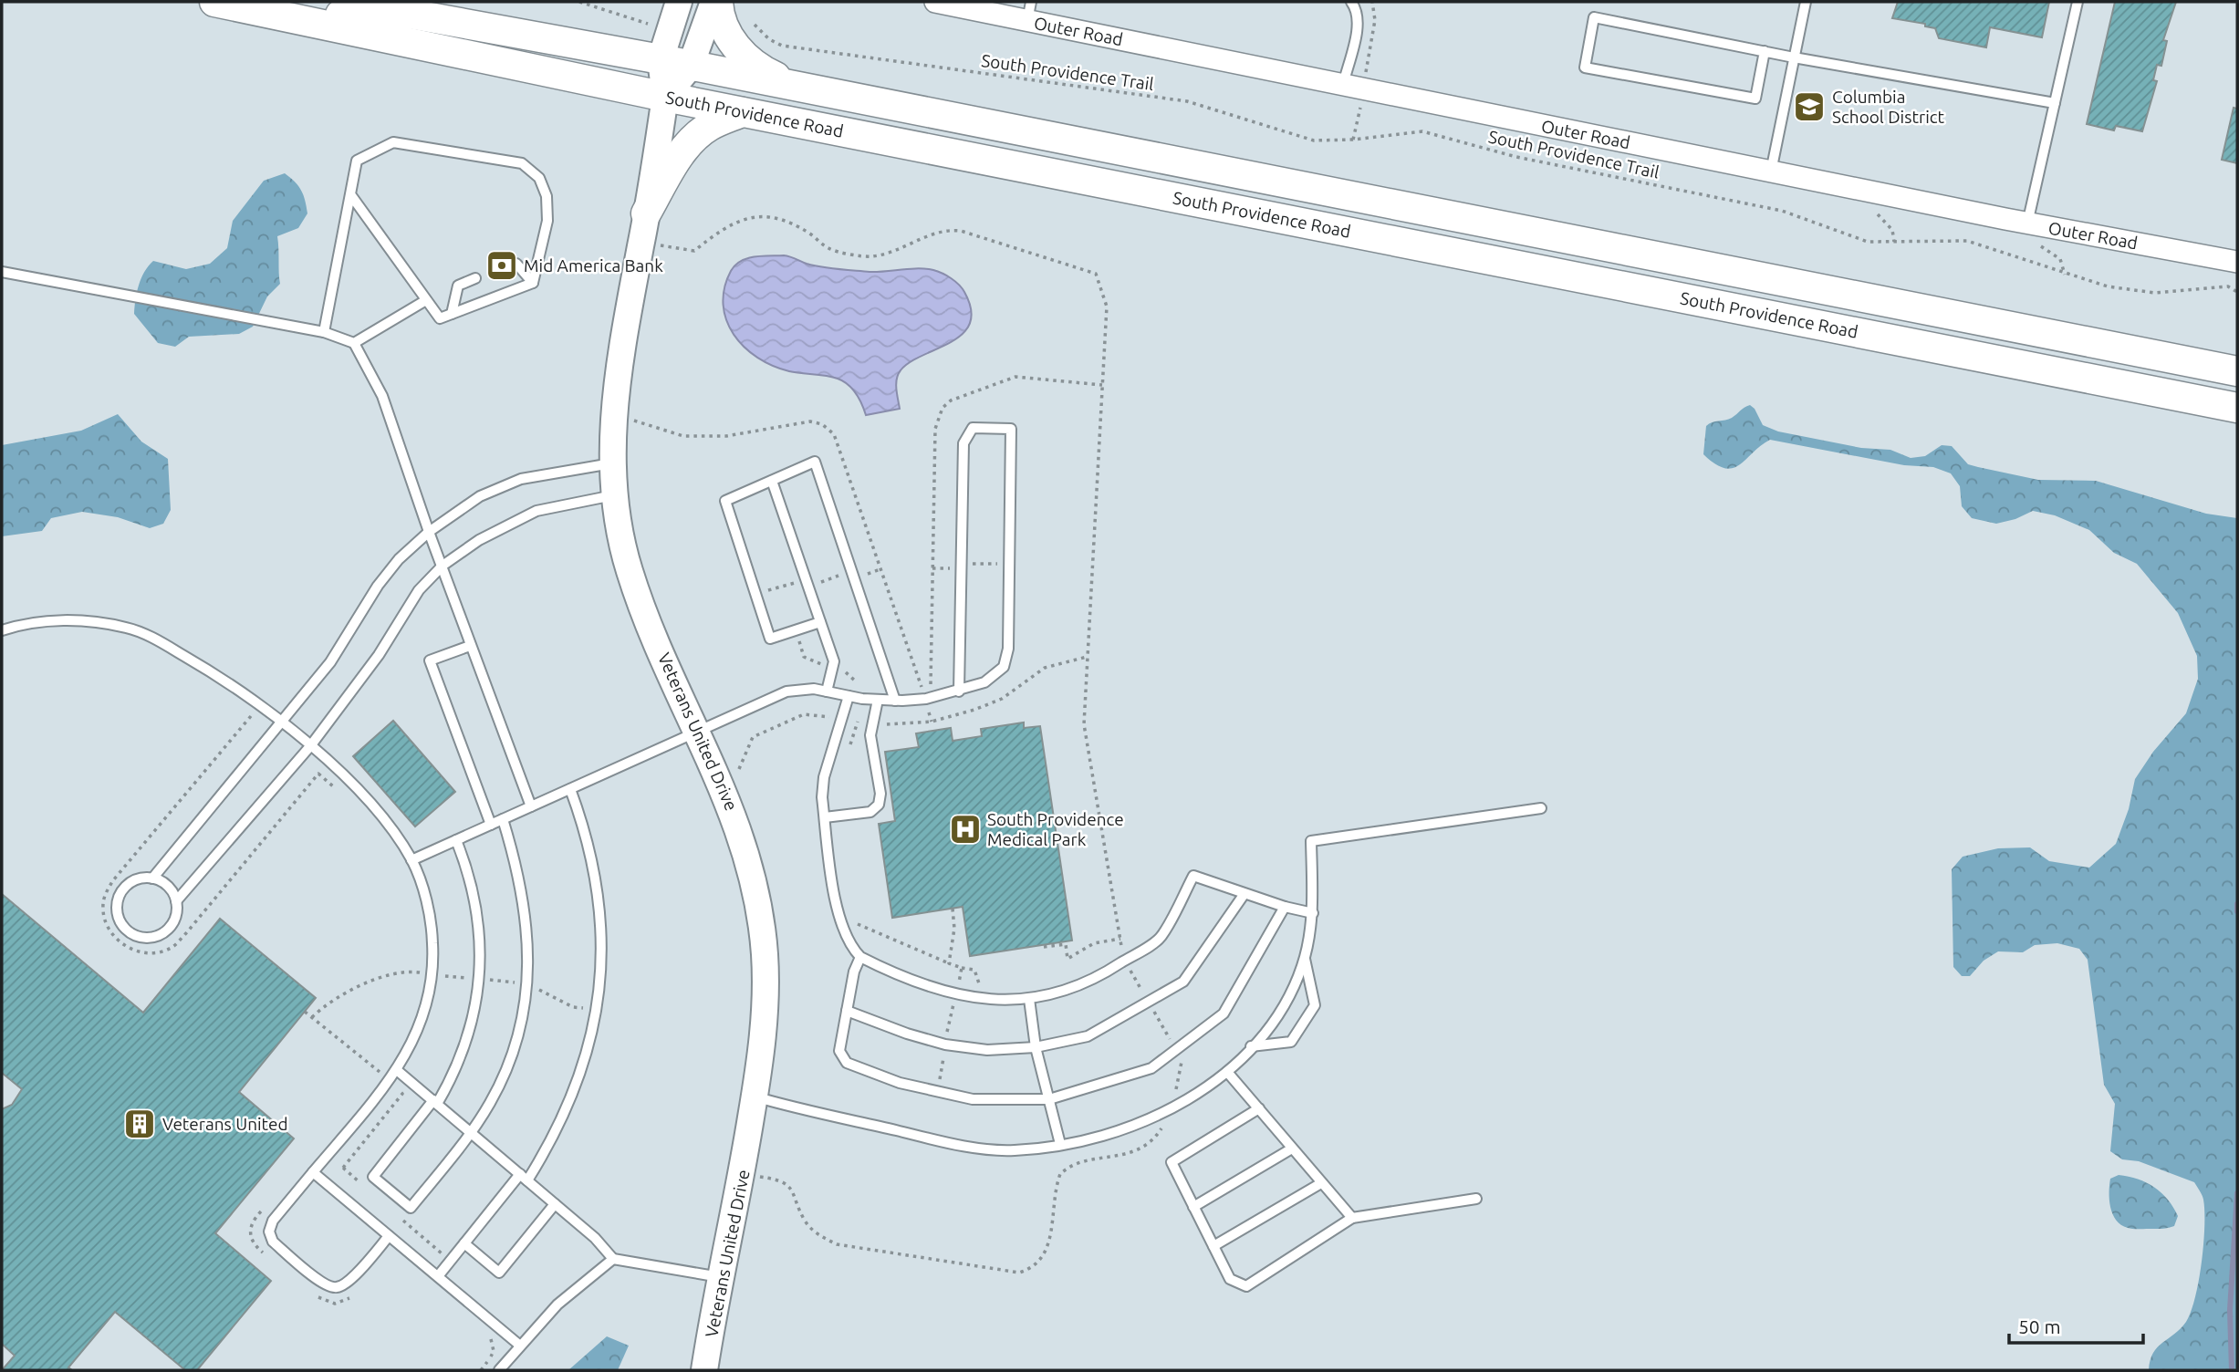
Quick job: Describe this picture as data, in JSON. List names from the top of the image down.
{
  "streets": {
    "main road": ["South Providence Road"],
    "street": ["Outer Road", "Veterans United Drive"],
    "path": ["South Providence Trail"]
  },
  "crossings": [
    ["South Providence Road", "Veterans United Drive"]
  ],
  "places": {
    "school or university": ["Columbia School District"],
    "bank": ["Mid America Bank"],
    "hospital": ["South Providence Medical Park"],
    "building": ["Veterans United"]
  },
  "scale_bar": "50 m"
}
